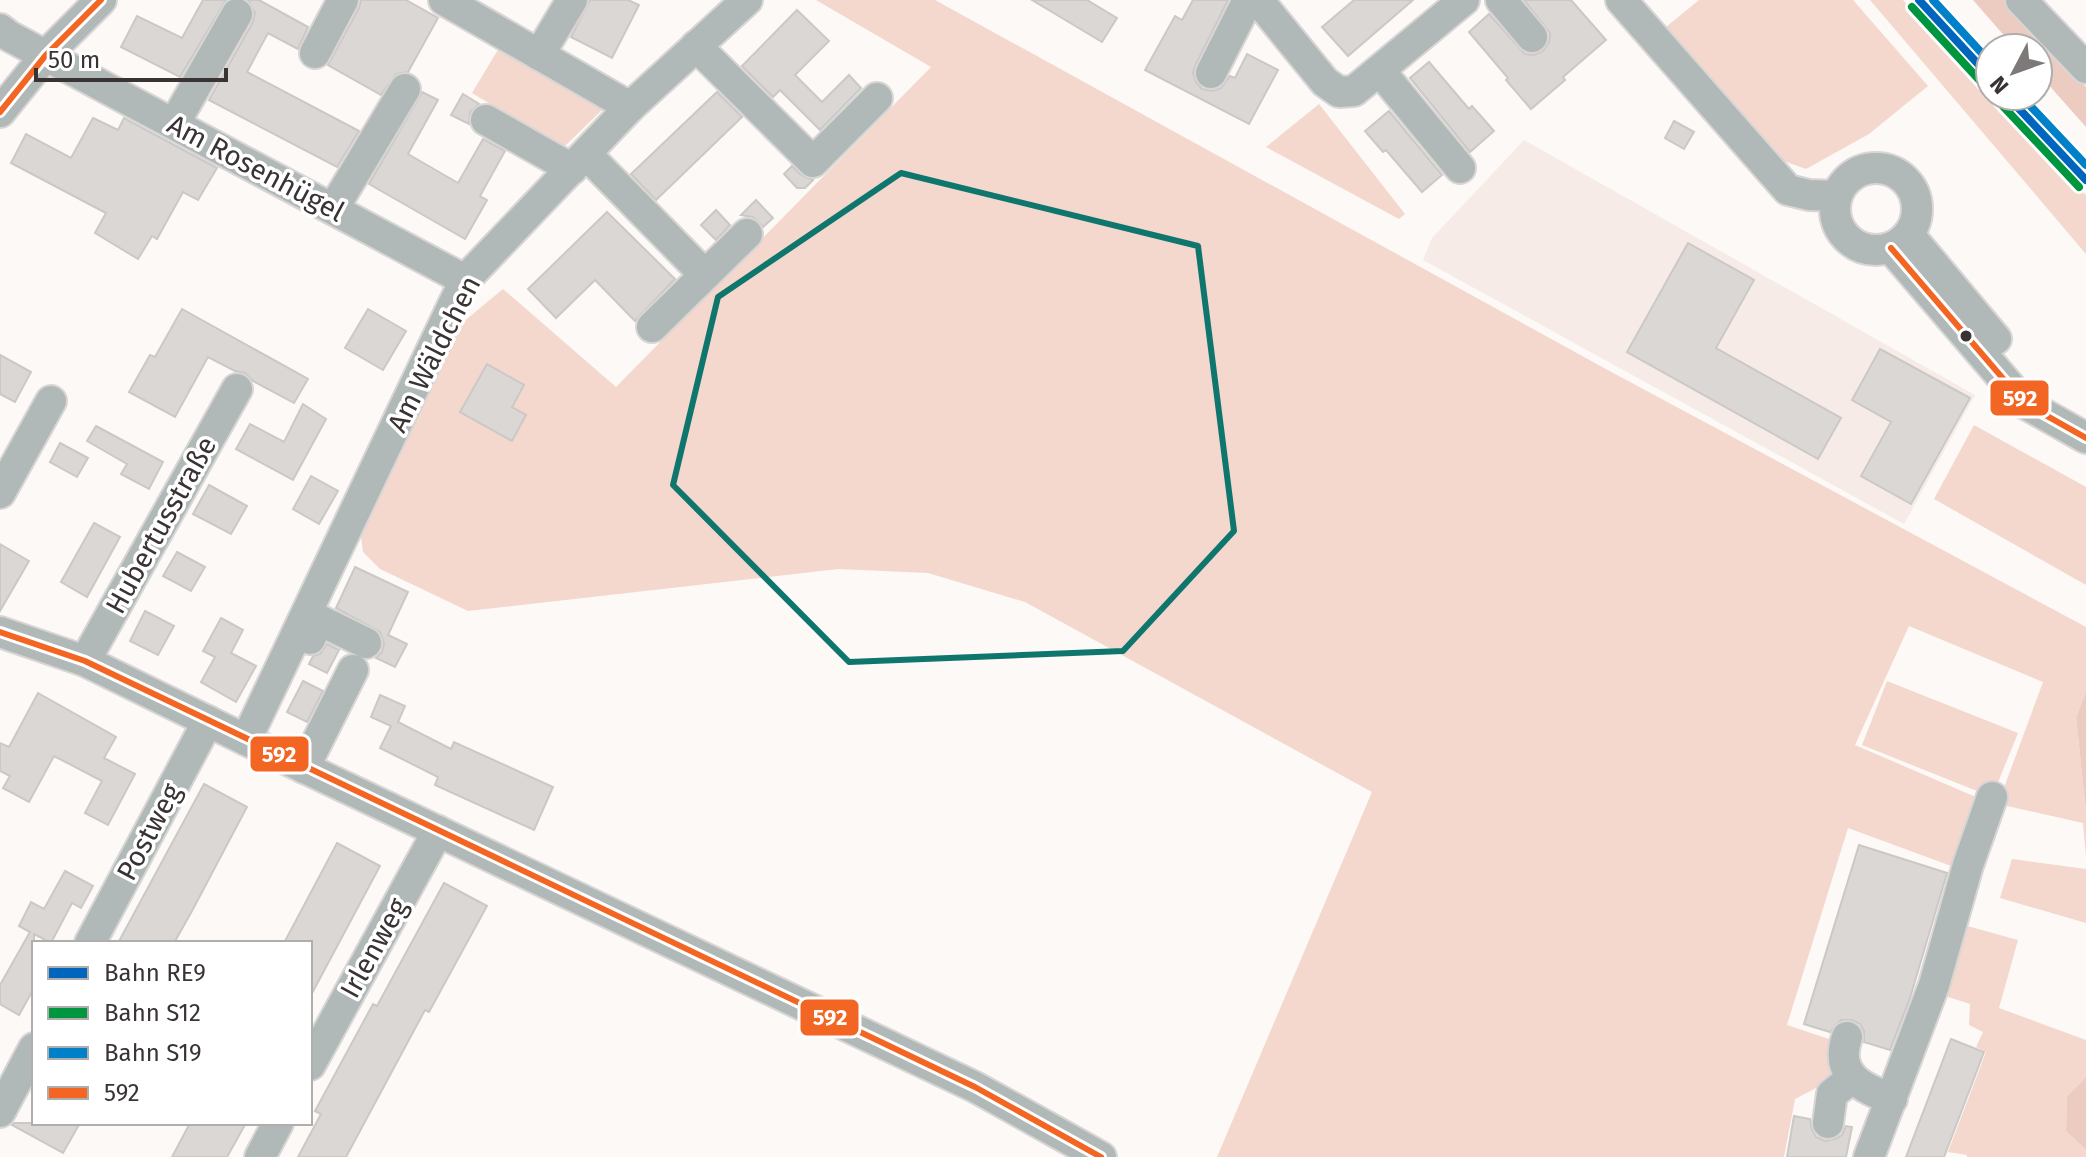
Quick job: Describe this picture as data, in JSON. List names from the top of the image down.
{
  "streets": {
    "street": [
      "Am Rosenhügel",
      "Am Wäldchen",
      "Hubertusstraße",
      "Postweg",
      "Irlenweg"
    ]
  },
  "crossings": [
    ["Am Rosenhügel", "Am Wäldchen"]
  ],
  "lines": [
    "rail line RE9",
    "rail line S19",
    "transit line 592",
    "rail line S12"
  ],
  "legend": [
    "Bahn RE9",
    "Bahn S12",
    "Bahn S19",
    "592"
  ],
  "scale_bar": "50 m",
  "north": "bottom left"
}
